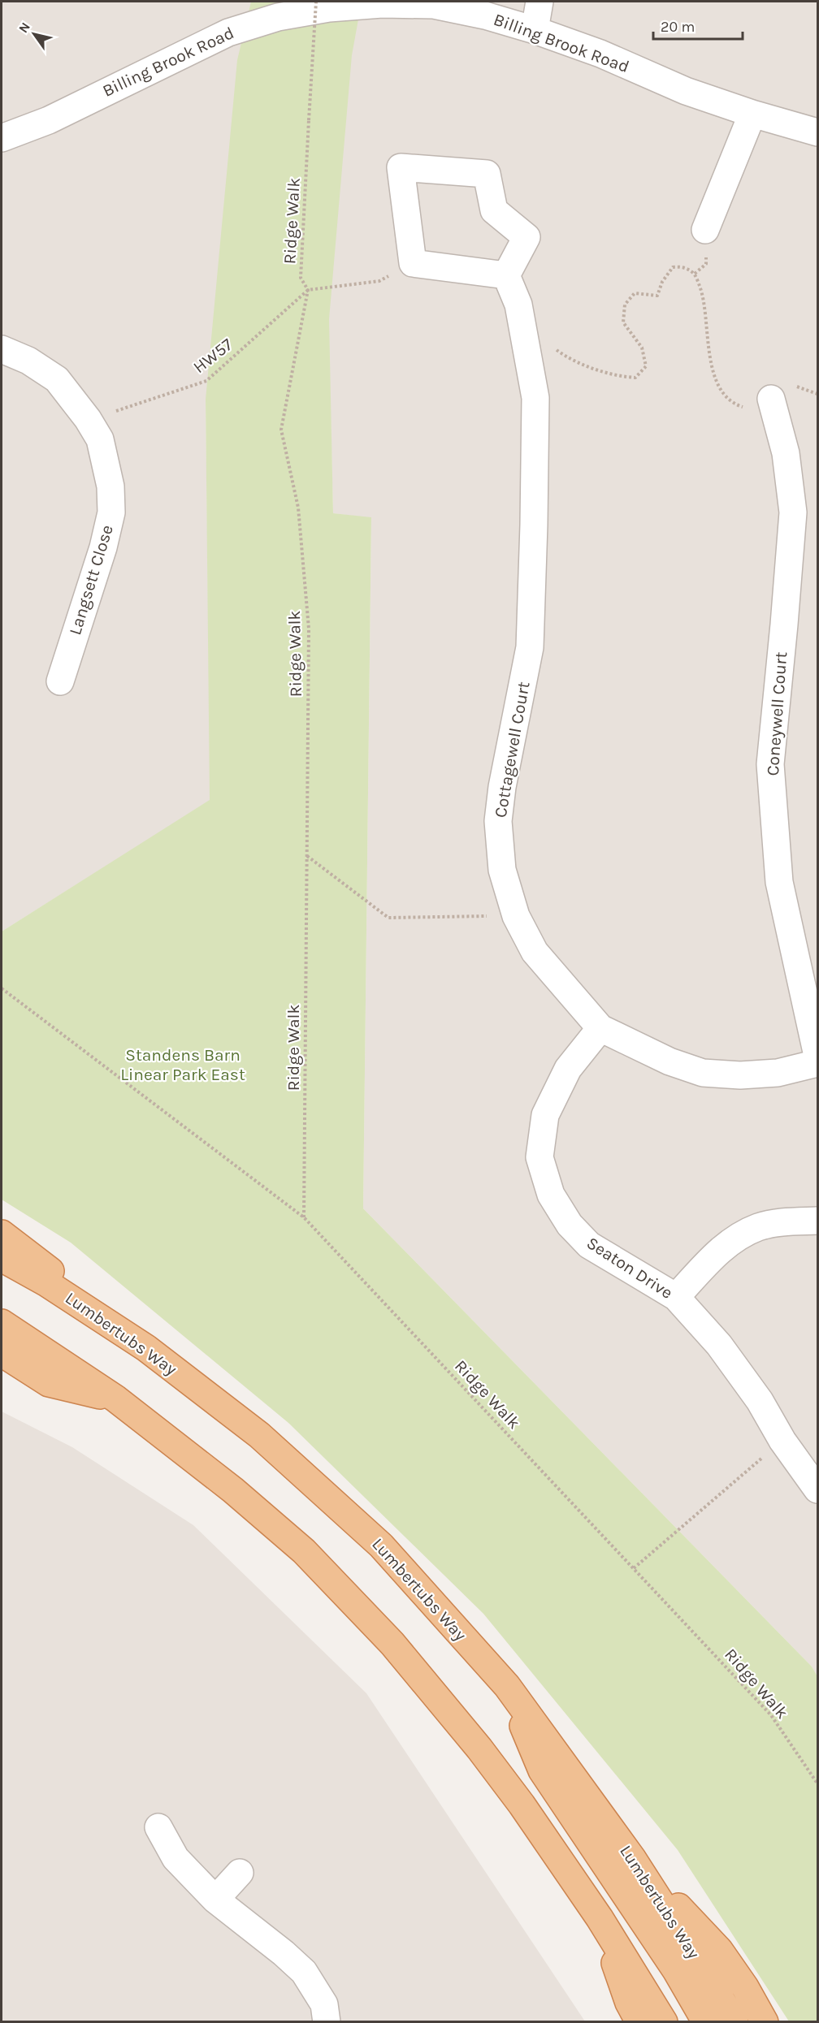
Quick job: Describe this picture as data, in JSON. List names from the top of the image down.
{
  "streets": {
    "highway": ["Lumbertubs Way"],
    "street": [
      "Billing Brook Road",
      "Langsett Close",
      "Coneywell Court",
      "Cottagewell Court",
      "Seaton Drive"
    ],
    "path": ["Ridge Walk", "HW57"]
  },
  "crossings": [
    ["Ridge Walk", "HW57"],
    ["HW57", "Langsett Close"],
    ["Cottagewell Court", "Seaton Drive"]
  ],
  "parks": ["Standens Barn Linear Park East"],
  "scale_bar": "20 m",
  "north": "top left"
}
